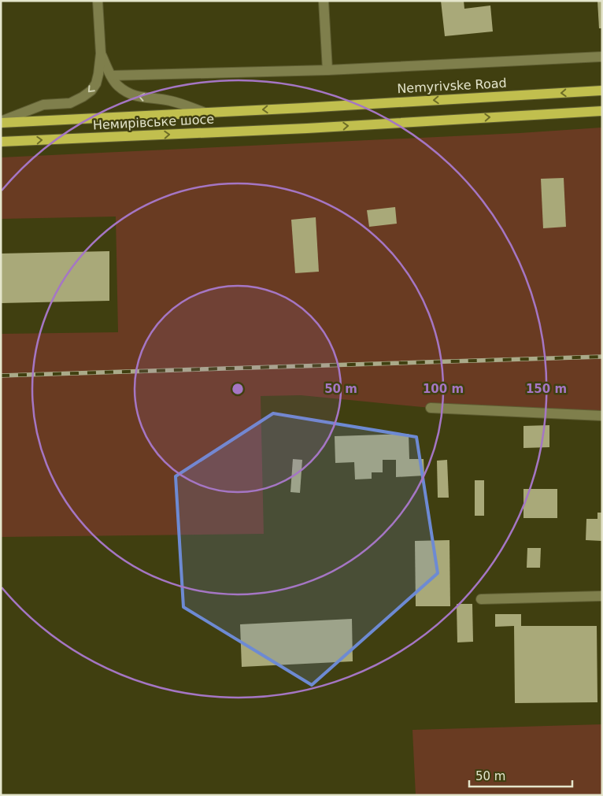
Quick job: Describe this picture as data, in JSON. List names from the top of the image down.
{
  "streets": {
    "main road": ["Nemyrivske Road", "Немирівське шосе"]
  },
  "crossings": [
    ["Nemyrivske Road", "Немирівське шосе"]
  ],
  "scale_bar": "50 m",
  "rings": ["50 m", "100 m", "150 m"]
}
